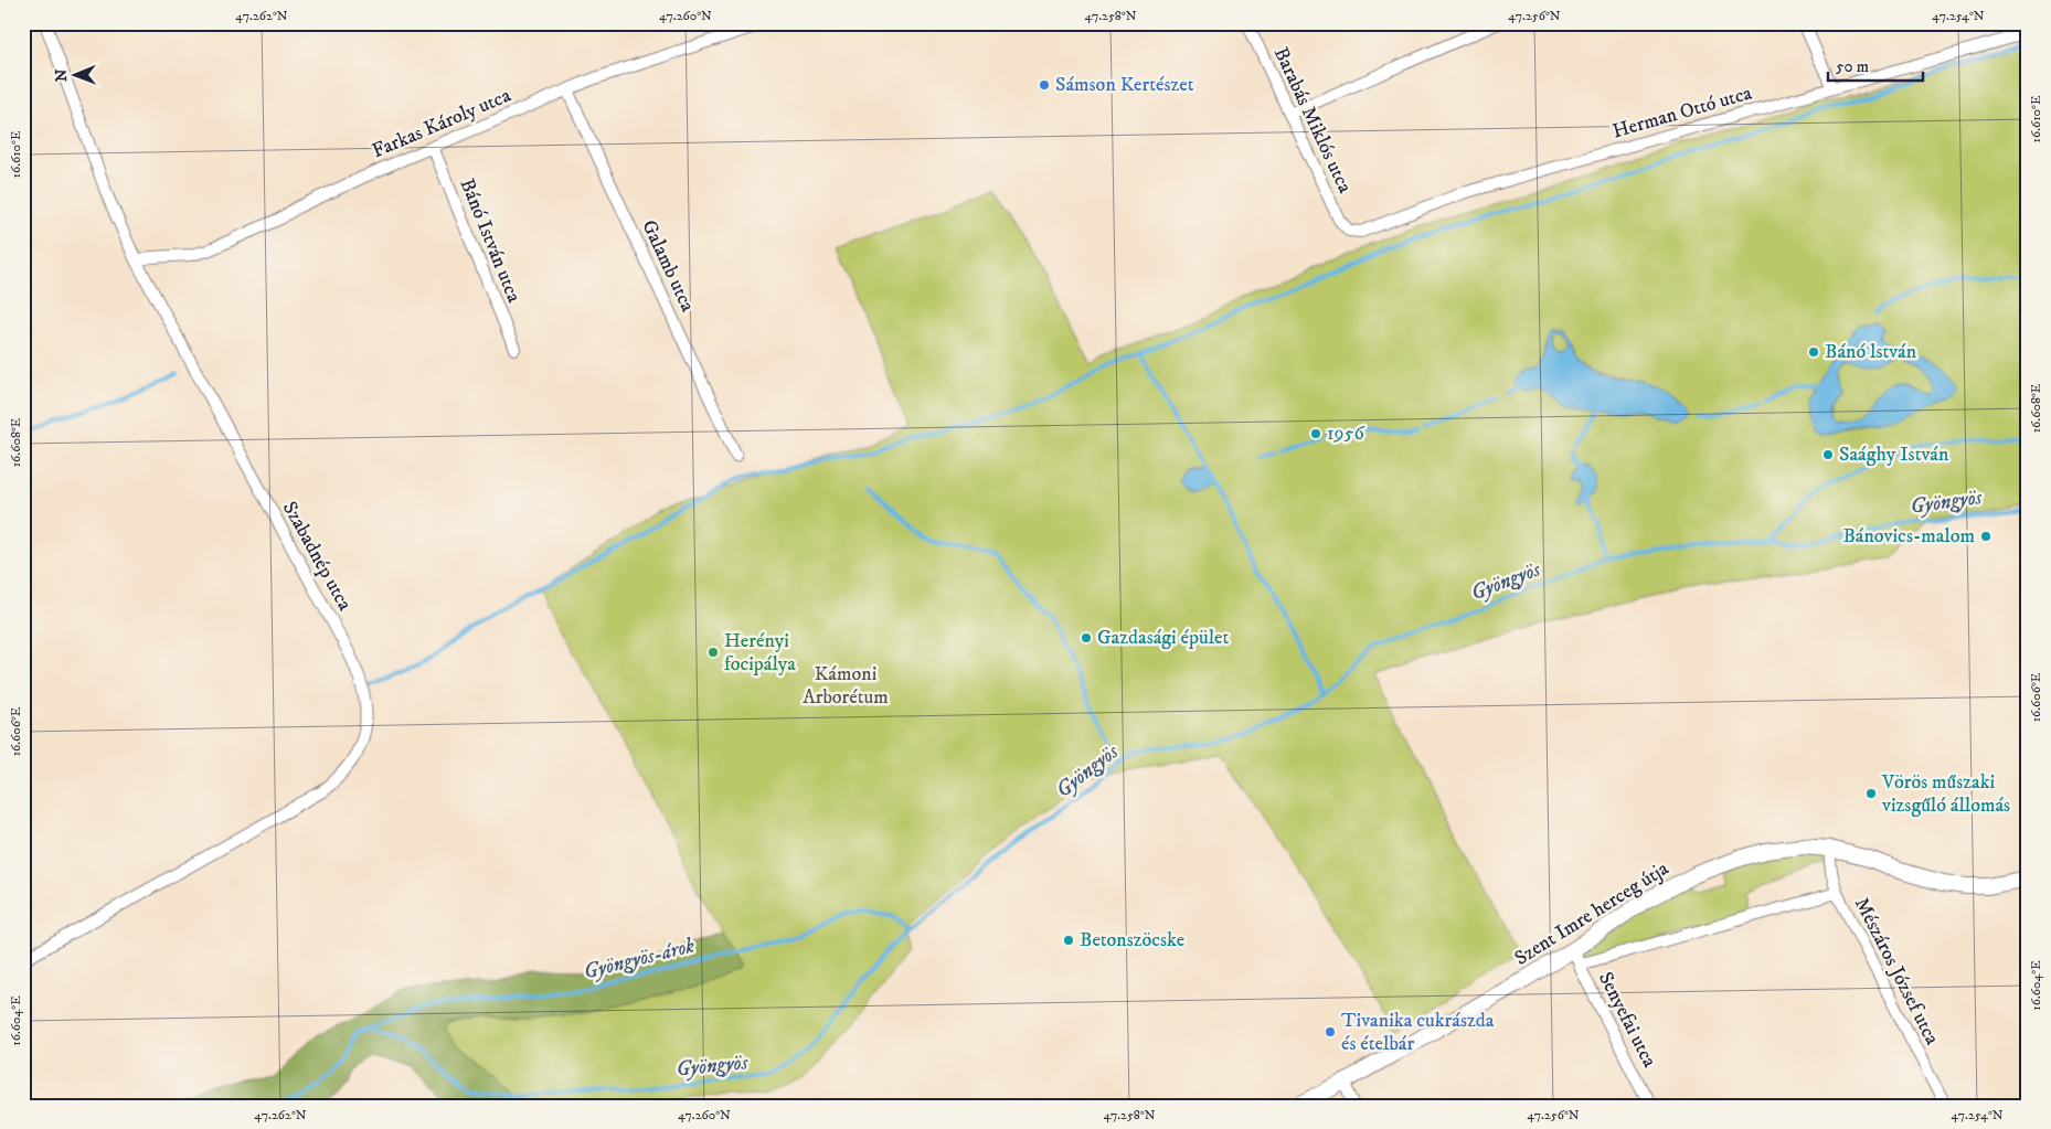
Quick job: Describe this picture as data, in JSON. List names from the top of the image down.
{
  "streets": {
    "main road": ["Szent Imre herceg útja"],
    "street": [
      "Herman Ottó utca",
      "Barabás Miklós utca",
      "Farkas Károly utca",
      "Bánó István utca",
      "Galamb utca",
      "Szabadnép utca",
      "Mészáros József utca",
      "Senyefai utca"
    ]
  },
  "crossings": [
    ["Herman Ottó utca", "Barabás Miklós utca"],
    ["Farkas Károly utca", "Bánó István utca"],
    ["Farkas Károly utca", "Galamb utca"],
    ["Farkas Károly utca", "Szabadnép utca"],
    ["Szent Imre herceg útja", "Mészáros József utca"],
    ["Szent Imre herceg útja", "Senyefai utca"]
  ],
  "water": ["Gyöngyös", "Gyöngyös-árok"],
  "parks": ["Kámoni Arborétum"],
  "places": [
    "Sámson Kertészet",
    "Bánó lstván",
    "1956",
    "Saághy István",
    "Bánovics-malom",
    "Gazdasági épület",
    "Herényi focipálya",
    "Vörös műszaki vizsgűló állomás",
    "Betonszöcske",
    "Tivanika cukrászda és ételbár"
  ],
  "scale_bar": "50 m",
  "north": "left",
  "coordinates": [
    "47.262°N",
    "47.260°N",
    "47.258°N",
    "47.256°N",
    "47.254°N",
    "16.610°E",
    "16.608°E",
    "16.606°E",
    "16.604°E"
  ]
}
